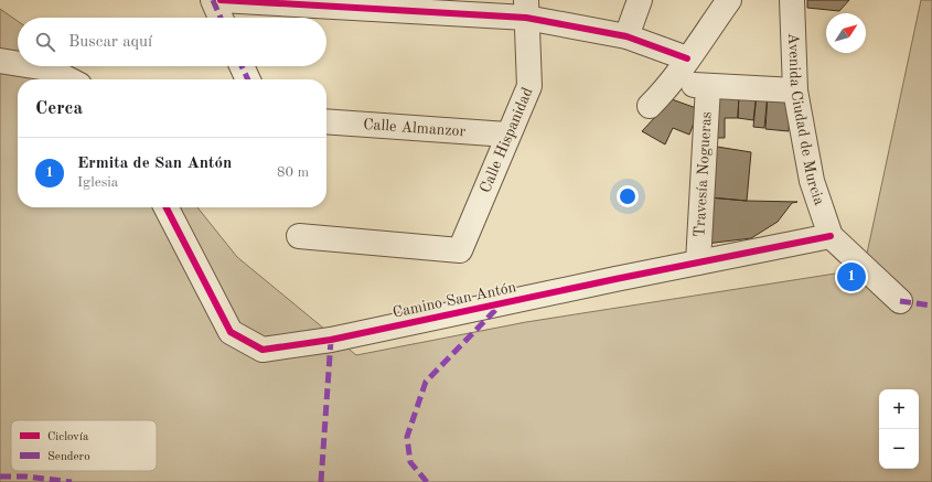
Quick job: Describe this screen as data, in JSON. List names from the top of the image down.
{
  "streets": {
    "street": [
      "Avenida Ciudad de Murcia",
      "Calle Almanzor",
      "Calle Hispanidad",
      "Travesía Nogueras",
      "Camino San Antón"
    ]
  },
  "crossings": [
    ["Avenida Ciudad de Murcia", "Camino San Antón"],
    ["Calle Almanzor", "Calle Hispanidad"],
    ["Travesía Nogueras", "Camino San Antón"]
  ],
  "legend": ["Ciclovía", "Sendero"],
  "north": "top right",
  "page": {
    "search": "Buscar aquí",
    "heading": "Cerca",
    "list": [
      {
        "mark": "1",
        "name": "Ermita de San Antón",
        "note": "Iglesia",
        "value": "80 m"
      }
    ],
    "pins": "1",
    "map_buttons": ["+", "−"]
  }
}
